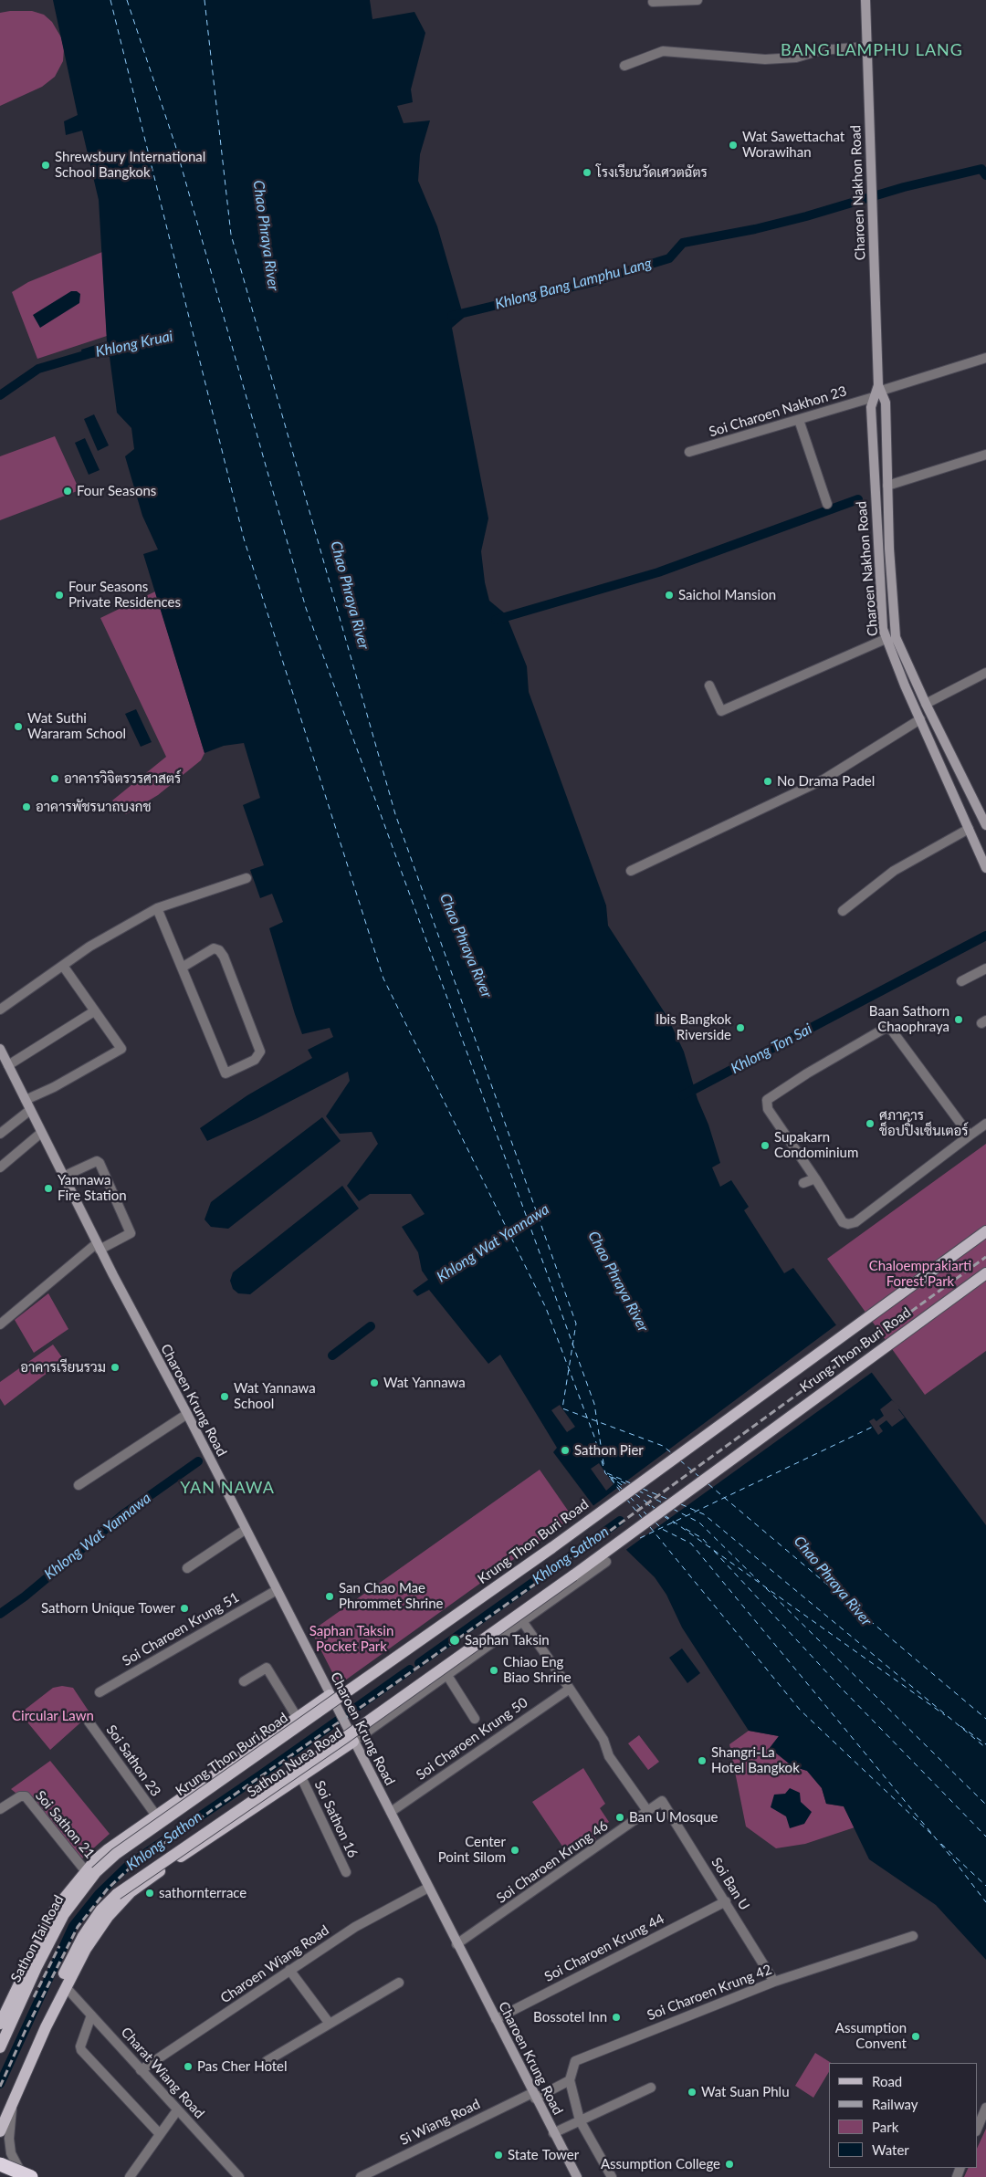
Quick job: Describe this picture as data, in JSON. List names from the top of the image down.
{
  "streets": {
    "main road": [
      "Charoen Nakhon Road",
      "Krung Thon Buri Road",
      "Charoen Krung Road",
      "Sathon Nuea Road",
      "Sathon Tai Road"
    ],
    "street": [
      "Soi Charoen Nakhon 23",
      "Soi Charoen Krung 51",
      "Soi Charoen Krung 50",
      "Soi Sathon 23",
      "Soi Sathon 16",
      "Soi Sathon 21",
      "Soi Charoen Krung 46",
      "Soi Ban U",
      "Soi Charoen Krung 44",
      "Charoen Wiang Road",
      "Soi Charoen Krung 42",
      "Charat Wiang Road",
      "Si Wiang Road"
    ]
  },
  "crossings": [
    ["Charoen Nakhon Road", "Soi Charoen Nakhon 23"],
    ["Krung Thon Buri Road", "Sathon Nuea Road"],
    ["Krung Thon Buri Road", "Soi Sathon 21"],
    ["Krung Thon Buri Road", "Sathon Tai Road"],
    ["Charoen Krung Road", "Soi Charoen Krung 51"],
    ["Charoen Krung Road", "Soi Charoen Krung 50"],
    ["Charoen Krung Road", "Sathon Nuea Road"],
    ["Charoen Krung Road", "Soi Charoen Krung 46"],
    ["Charoen Krung Road", "Sathon Tai Road"],
    ["Charoen Krung Road", "Soi Charoen Krung 44"],
    ["Charoen Krung Road", "Charoen Wiang Road"],
    ["Charoen Krung Road", "Si Wiang Road"],
    ["Soi Sathon 23", "Sathon Tai Road"],
    ["Sathon Nuea Road", "Soi Sathon 16"],
    ["Sathon Nuea Road", "Charat Wiang Road"],
    ["Soi Sathon 21", "Sathon Tai Road"],
    ["Soi Charoen Krung 46", "Soi Ban U"],
    ["Soi Ban U", "Soi Charoen Krung 44"],
    ["Soi Ban U", "Soi Charoen Krung 42"],
    ["Charoen Wiang Road", "Charat Wiang Road"],
    ["Soi Charoen Krung 42", "Si Wiang Road"]
  ],
  "districts": ["BANG LAMPHU LANG", "YAN NAWA"],
  "water": [
    "Chao Phraya River",
    "Khlong Bang Lamphu Lang",
    "Khlong Kruai",
    "Khlong Ton Sai",
    "Khlong Wat Yannawa",
    "Khlong Sathon"
  ],
  "parks": ["Chaloemprakiarti Forest Park", "Saphan Taksin Pocket Park", "Circular Lawn"],
  "places": [
    "Wat Sawettachat Worawihan",
    "Shrewsbury International School Bangkok",
    "โรงเรียนวัดเศวตฉัตร",
    "Four Seasons",
    "Four Seasons Private Residences",
    "Saichol Mansion",
    "Wat Suthi Wararam School",
    "อาคารวิจิตรวรศาสตร์",
    "No Drama Padel",
    "อาคารพัชรนาถบงกช",
    "Baan Sathorn Chaophraya",
    "Ibis Bangkok Riverside",
    "ศุภาคาร ช็อปปิ้งเซ็นเตอร์",
    "Supakarn Condominium",
    "Yannawa Fire Station",
    "อาคารเรียนรวม",
    "Wat Yannawa",
    "Wat Yannawa School",
    "Sathon Pier",
    "San Chao Mae Phrommet Shrine",
    "Sathorn Unique Tower",
    "Saphan Taksin",
    "Chiao Eng Biao Shrine",
    "Shangri-La Hotel Bangkok",
    "Ban U Mosque",
    "Center Point Silom",
    "sathornterrace",
    "Bossotel Inn",
    "Assumption Convent",
    "Pas Cher Hotel",
    "Wat Suan Phlu",
    "State Tower",
    "Assumption College"
  ],
  "legend": [
    "Road",
    "Railway",
    "Park",
    "Water"
  ]
}
